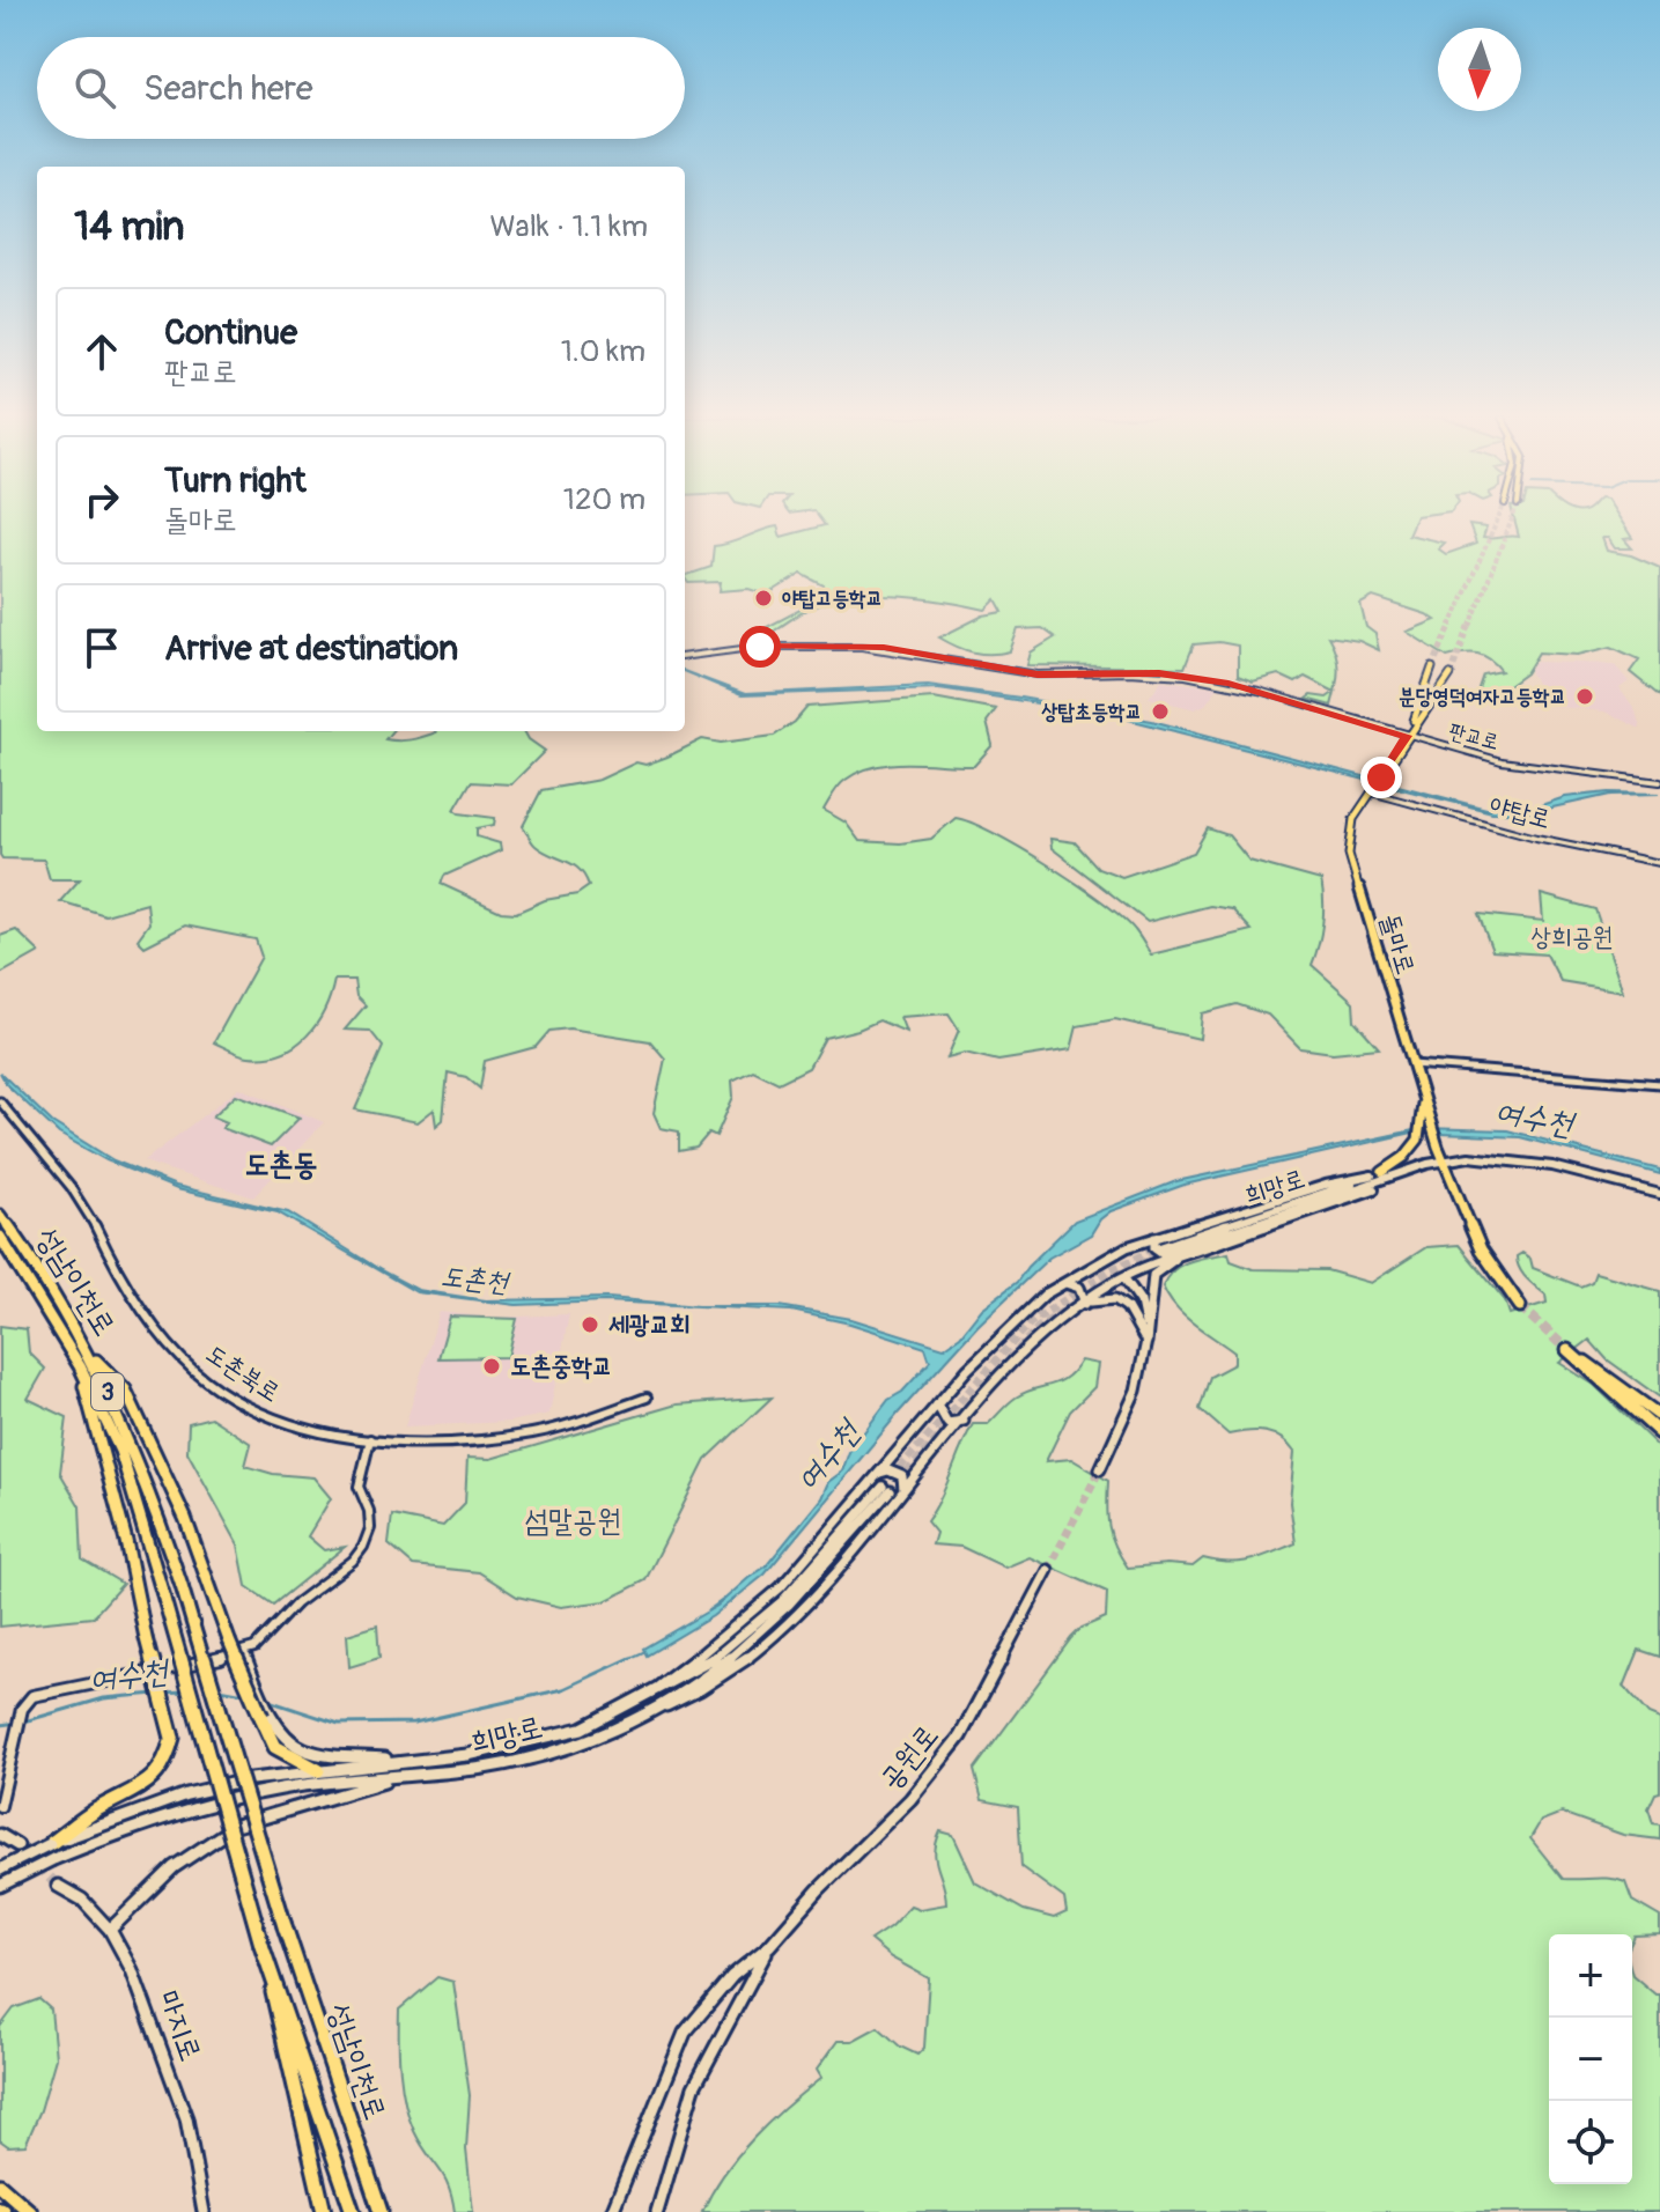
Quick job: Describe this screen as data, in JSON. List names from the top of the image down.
{
  "streets": {
    "main road": [
      "판교로",
      "돌마로",
      "희망로",
      "성남이천로",
      "3",
      "공원로",
      "마지로"
    ],
    "street": ["야탑로", "도촌북로"]
  },
  "crossings": [
    ["판교로", "돌마로"],
    ["야탑로", "돌마로"]
  ],
  "districts": ["도촌동"],
  "water": ["여수천", "도촌천"],
  "parks": ["상희공원", "섬말공원"],
  "places": [
    "야탑고등학교",
    "분당영덕여자고등학교",
    "상탑초등학교",
    "세광교회",
    "도촌중학교"
  ],
  "north": "bottom",
  "page": {
    "search": "Search here",
    "heading": ["14 min", "Walk · 1.1 km"],
    "list": [
      ["Continue", "판교로", "1.0 km"],
      ["Turn right", "돌마로", "120 m"],
      "Arrive at destination"
    ],
    "map_buttons": ["+", "−"]
  }
}
